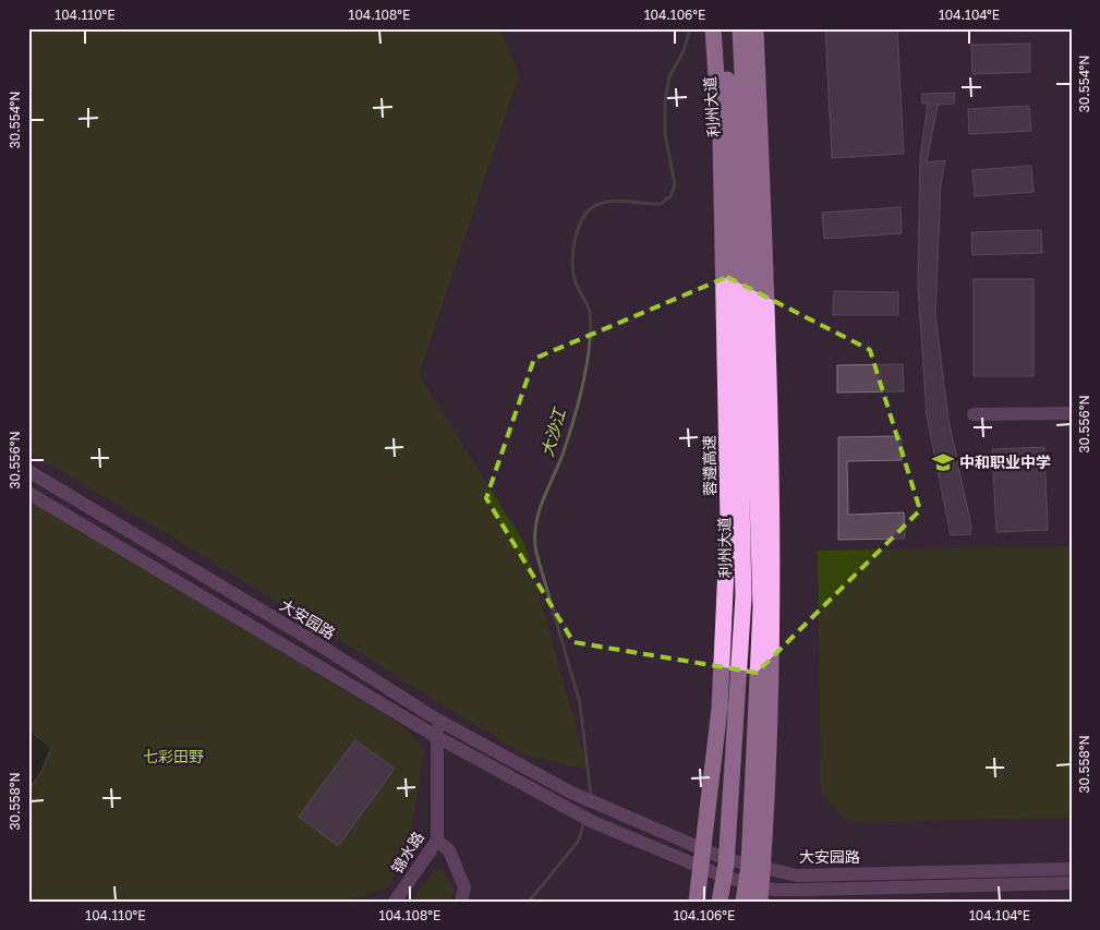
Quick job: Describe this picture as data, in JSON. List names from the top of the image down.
{
  "streets": {
    "highway": ["利州大道", "蓉遵高速"],
    "street": ["大安园路", "锦水路"]
  },
  "crossings": [
    ["利州大道", "大安园路"],
    ["大安园路", "锦水路"]
  ],
  "water": ["大沙江"],
  "parks": ["七彩田野"],
  "places": {
    "school or university": ["中和职业中学"]
  },
  "coordinates": [
    "104.110°E",
    "104.108°E",
    "104.106°E",
    "104.104°E",
    "30.554°N",
    "30.556°N",
    "30.558°N"
  ]
}
